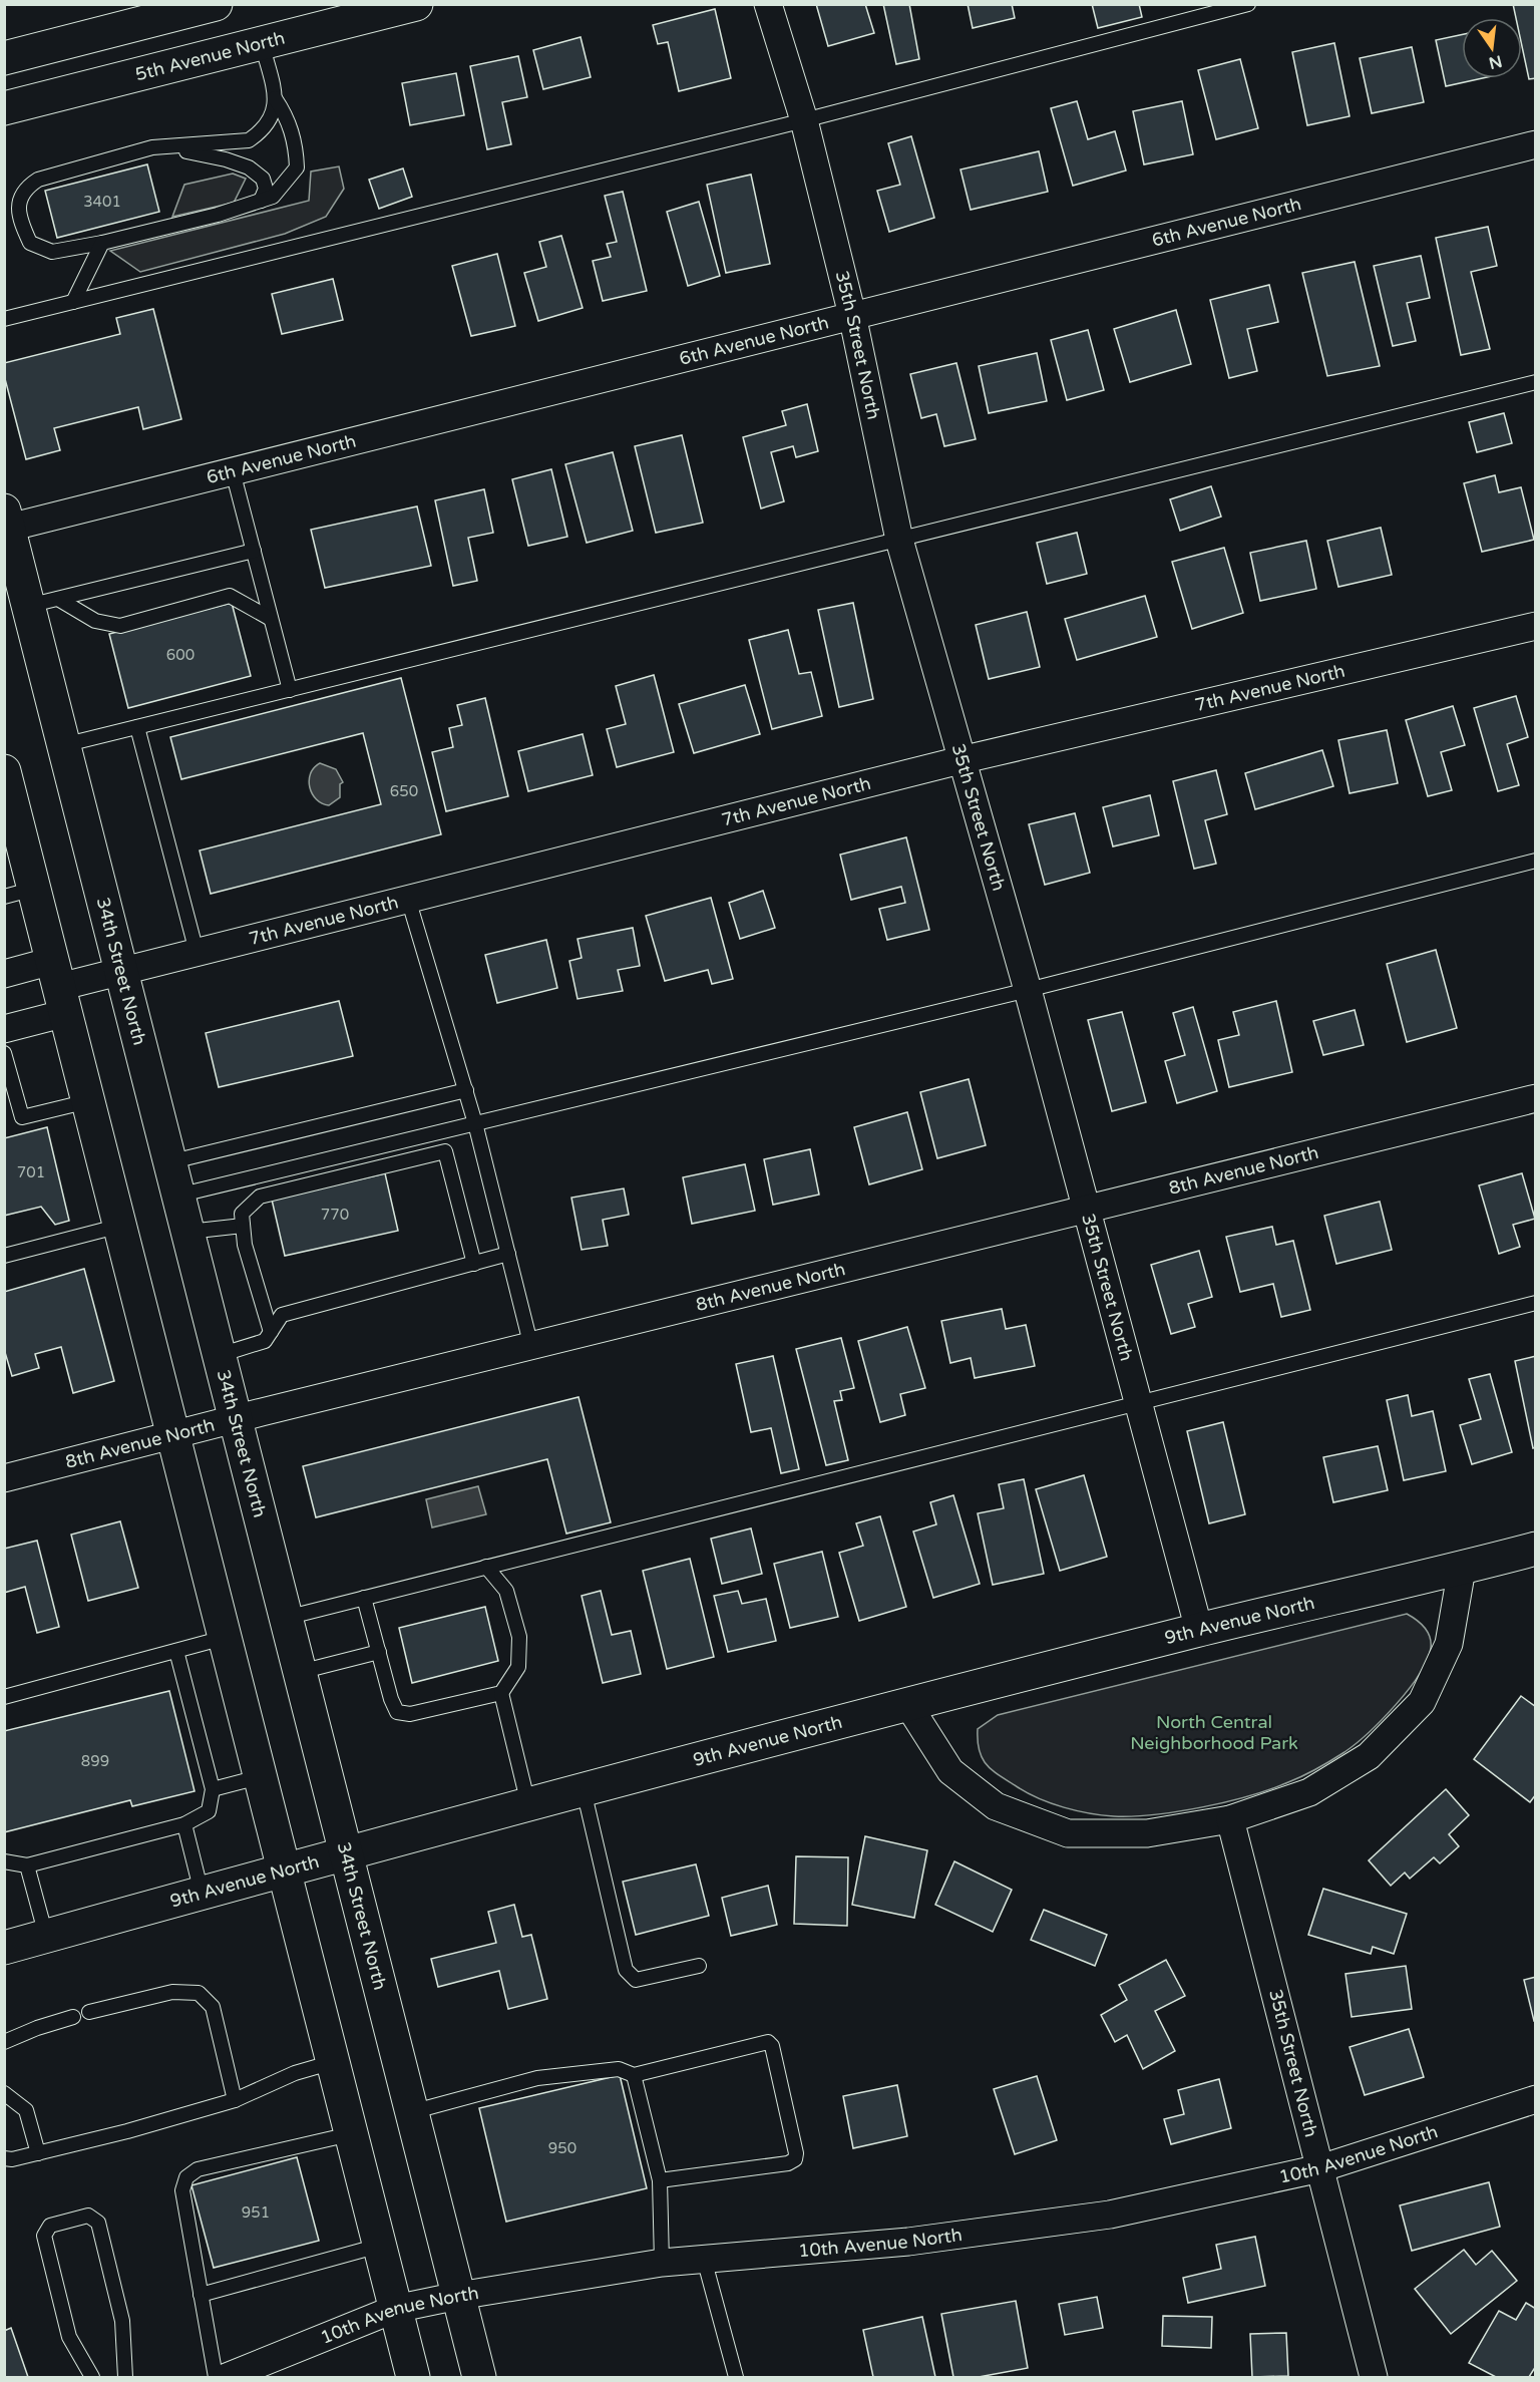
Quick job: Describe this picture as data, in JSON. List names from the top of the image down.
{
  "streets": {
    "main road": ["5th Avenue North", "34th Street North", "9th Avenue North"],
    "street": [
      "6th Avenue North",
      "35th Street North",
      "7th Avenue North",
      "8th Avenue North",
      "10th Avenue North"
    ]
  },
  "crossings": [
    ["6th Avenue North", "35th Street North"],
    ["6th Avenue North", "34th Street North"],
    ["35th Street North", "7th Avenue North"],
    ["35th Street North", "8th Avenue North"],
    ["35th Street North", "9th Avenue North"],
    ["35th Street North", "10th Avenue North"],
    ["7th Avenue North", "34th Street North"],
    ["34th Street North", "8th Avenue North"],
    ["34th Street North", "9th Avenue North"],
    ["34th Street North", "10th Avenue North"]
  ],
  "parks": ["North Central Neighborhood Park"],
  "house_numbers": [
    "3401",
    "600",
    "650",
    "701",
    "770",
    "899",
    "950",
    "951"
  ],
  "north": "bottom"
}
